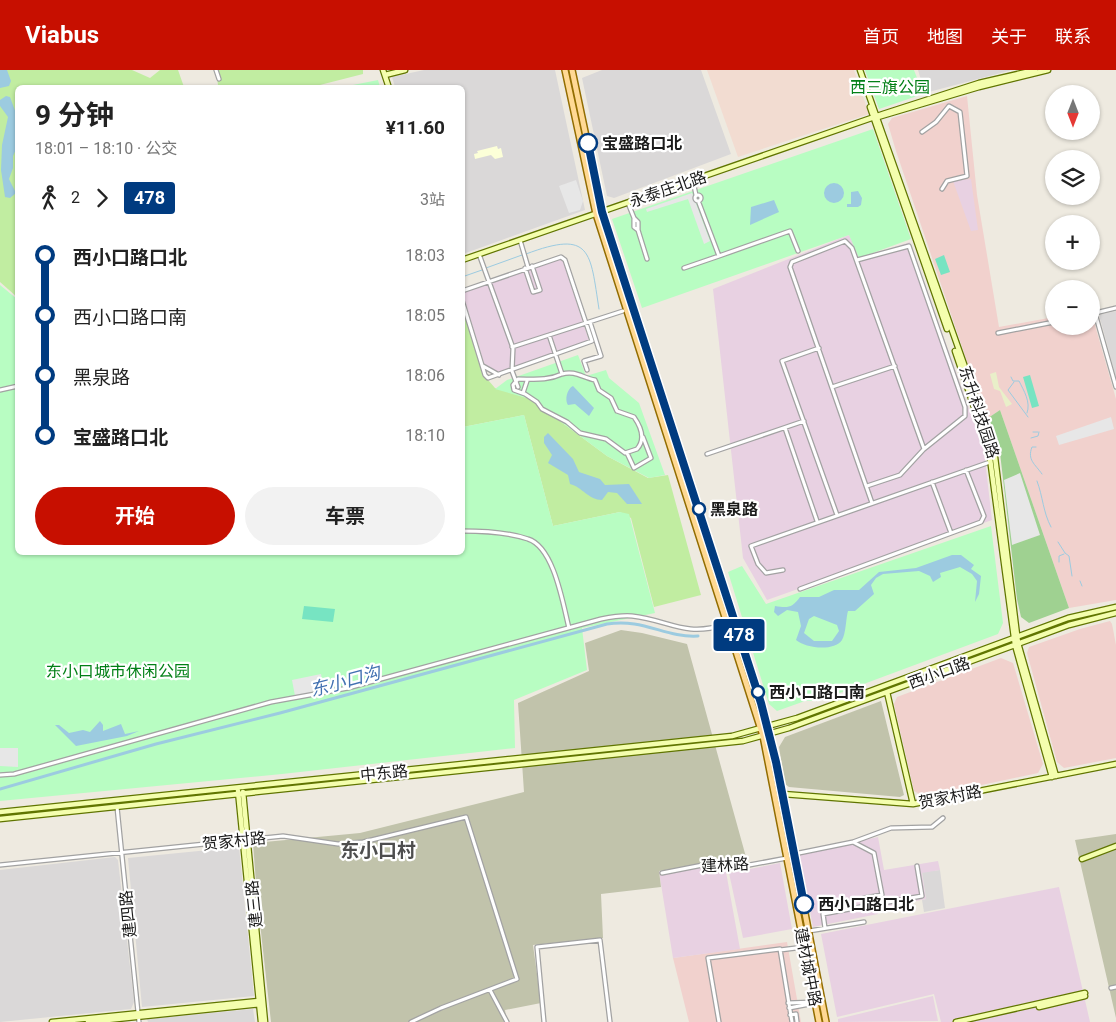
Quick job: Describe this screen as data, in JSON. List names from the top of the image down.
{
  "streets": {
    "main road": ["建材城中路"],
    "street": [
      "永泰庄北路",
      "东升科技园路",
      "西小口路",
      "中东路",
      "贺家村路",
      "建林路",
      "建三路",
      "建四路"
    ]
  },
  "crossings": [
    ["永泰庄北路", "东升科技园路"],
    ["东升科技园路", "西小口路"],
    ["东升科技园路", "贺家村路"],
    ["西小口路", "中东路"],
    ["西小口路", "建材城中路"],
    ["中东路", "建三路"],
    ["中东路", "建四路"],
    ["中东路", "建材城中路"],
    ["贺家村路", "建三路"],
    ["贺家村路", "建四路"],
    ["贺家村路", "建材城中路"],
    ["建林路", "建材城中路"]
  ],
  "districts": ["东小口村"],
  "water": ["东小口沟"],
  "parks": ["西三旗公园", "东小口城市休闲公园"],
  "places": [
    "宝盛路口北",
    "黑泉路",
    "西小口路口南",
    "西小口路口北"
  ],
  "lines": ["bus line 478"],
  "north": "bottom",
  "page": {
    "header": "Viabus",
    "nav": [
      "首页",
      "地图",
      "关于",
      "联系"
    ],
    "on_map": "478",
    "map_buttons": ["+", "−"],
    "heading": ["9 分钟", "18:01 – 18:10 · 公交", "¥11.60"],
    "legs": ["2", "478", "3站"],
    "list": [
      {
        "name": "西小口路口北",
        "value": "18:03"
      },
      {
        "name": "西小口路口南",
        "value": "18:05"
      },
      {
        "name": "黑泉路",
        "value": "18:06"
      },
      {
        "name": "宝盛路口北",
        "value": "18:10"
      }
    ],
    "buttons": ["开始", "车票"]
  }
}
